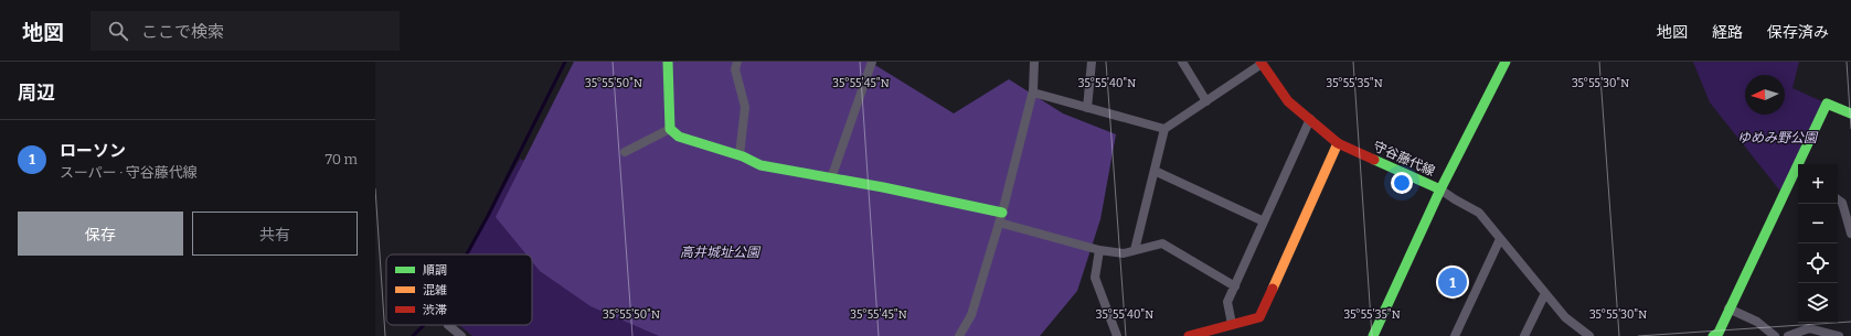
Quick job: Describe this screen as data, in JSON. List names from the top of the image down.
{
  "streets": {
    "street": ["守谷藤代線"]
  },
  "parks": ["ゆめみ野公園", "高井城址公園"],
  "legend": ["順調", "混雑", "渋滞"],
  "north": "left",
  "page": {
    "header": "地図",
    "search": "ここで検索",
    "nav": ["地図", "経路", "保存済み"],
    "heading": "周辺",
    "list": [
      {
        "mark": "1",
        "name": "ローソン",
        "note": "スーパー · 守谷藤代線",
        "value": "70 m"
      }
    ],
    "map_buttons": ["+", "−"],
    "buttons": ["保存", "共有"],
    "pins": "1"
  },
  "coordinates": [
    "35°55'50\"N",
    "35°55'45\"N",
    "35°55'40\"N",
    "35°55'35\"N",
    "35°55'30\"N"
  ]
}
